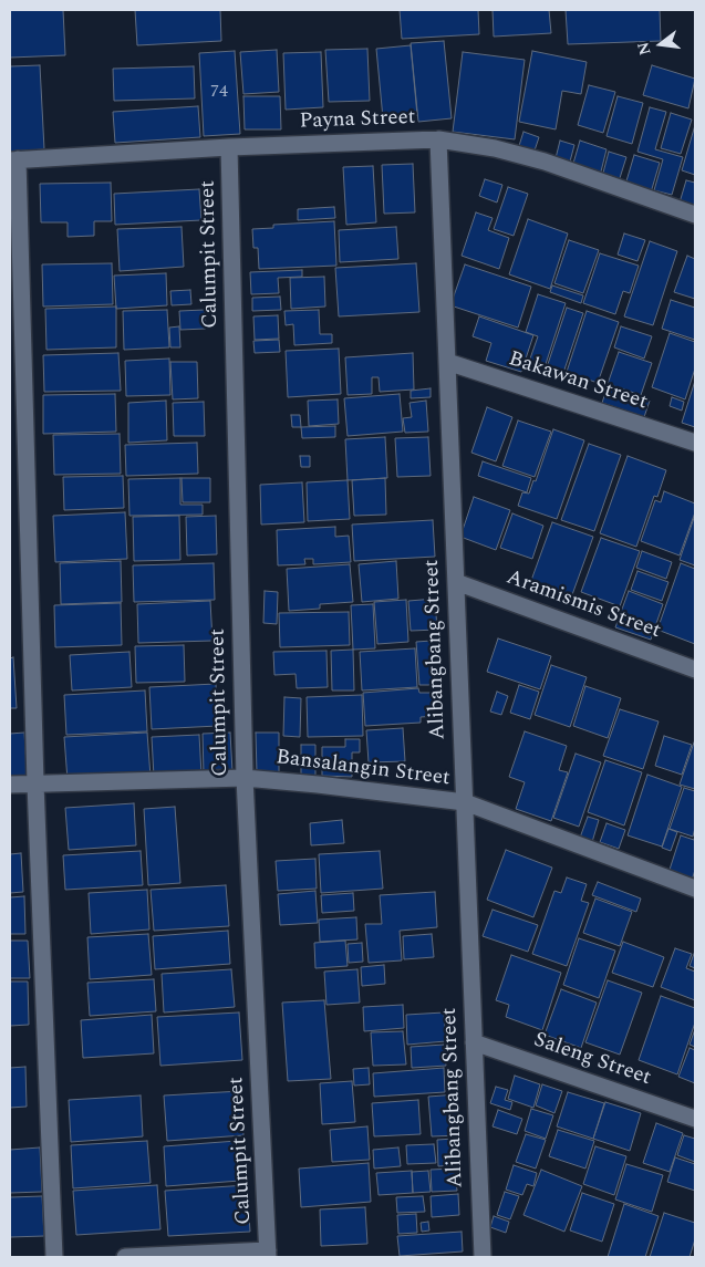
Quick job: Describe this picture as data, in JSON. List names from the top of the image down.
{
  "streets": {
    "street": [
      "Payna Street",
      "Calumpit Street",
      "Bakawan Street",
      "Aramismis Street",
      "Alibangbang Street",
      "Bansalangin Street",
      "Saleng Street"
    ]
  },
  "crossings": [
    ["Payna Street", "Calumpit Street"],
    ["Payna Street", "Alibangbang Street"],
    ["Calumpit Street", "Bansalangin Street"],
    ["Bakawan Street", "Alibangbang Street"],
    ["Aramismis Street", "Alibangbang Street"],
    ["Alibangbang Street", "Bansalangin Street"],
    ["Alibangbang Street", "Saleng Street"]
  ],
  "house_numbers": ["74"],
  "north": "left"
}
